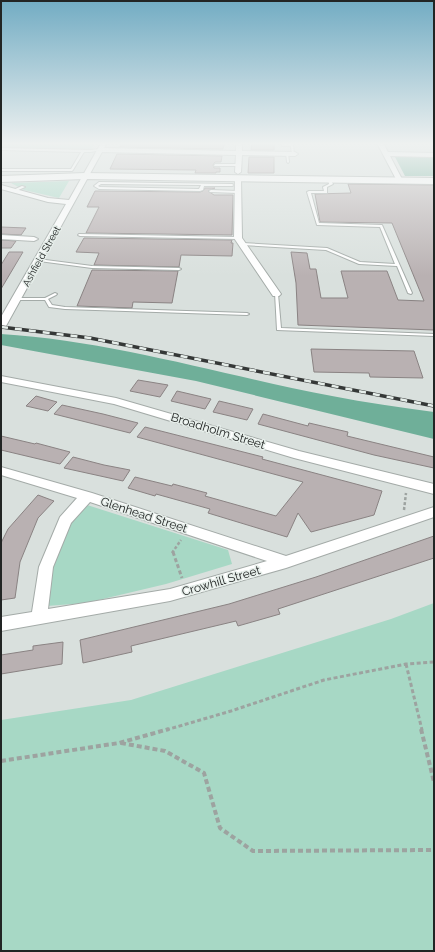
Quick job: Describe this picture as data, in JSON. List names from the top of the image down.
{
  "streets": {
    "street": [
      "Ashfield Street",
      "Broadholm Street",
      "Glenhead Street",
      "Crowhill Street"
    ]
  },
  "crossings": [
    ["Glenhead Street", "Crowhill Street"]
  ]
}
